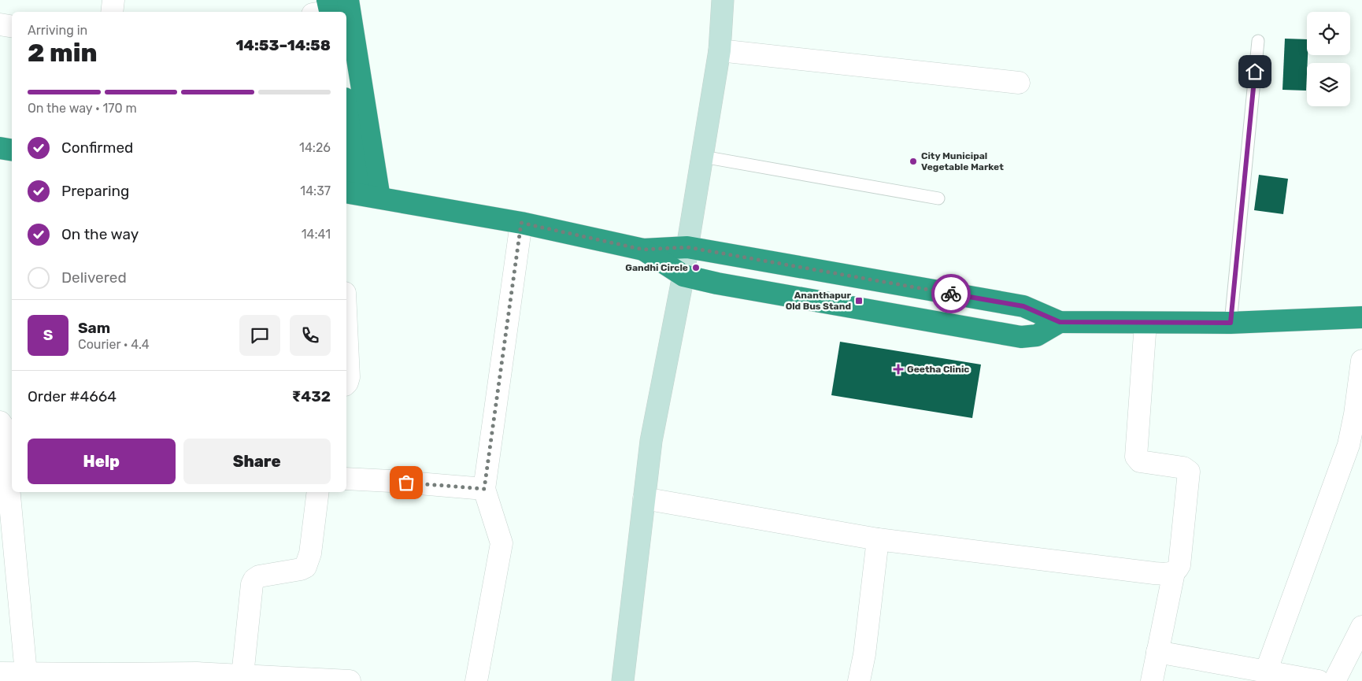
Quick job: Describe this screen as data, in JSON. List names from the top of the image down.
{
  "places": {
    "other": ["City Municipal Vegetable Market", "Gandhi Circle"],
    "transit": ["Ananthapur Old Bus Stand"],
    "health": ["Geetha Clinic"]
  },
  "page": {
    "heading": ["2 min", "Arriving in", "14:53–14:58"],
    "panel": [
      "Sam",
      "Courier · 4.4",
      "Order #4664",
      "₹432"
    ],
    "bar": "On the way · 170 m",
    "list": [
      ["Confirmed", "14:26"],
      ["Preparing", "14:37"],
      ["On the way", "14:41"],
      "Delivered"
    ],
    "round": "S",
    "buttons": ["Help", "Share"]
  }
}
